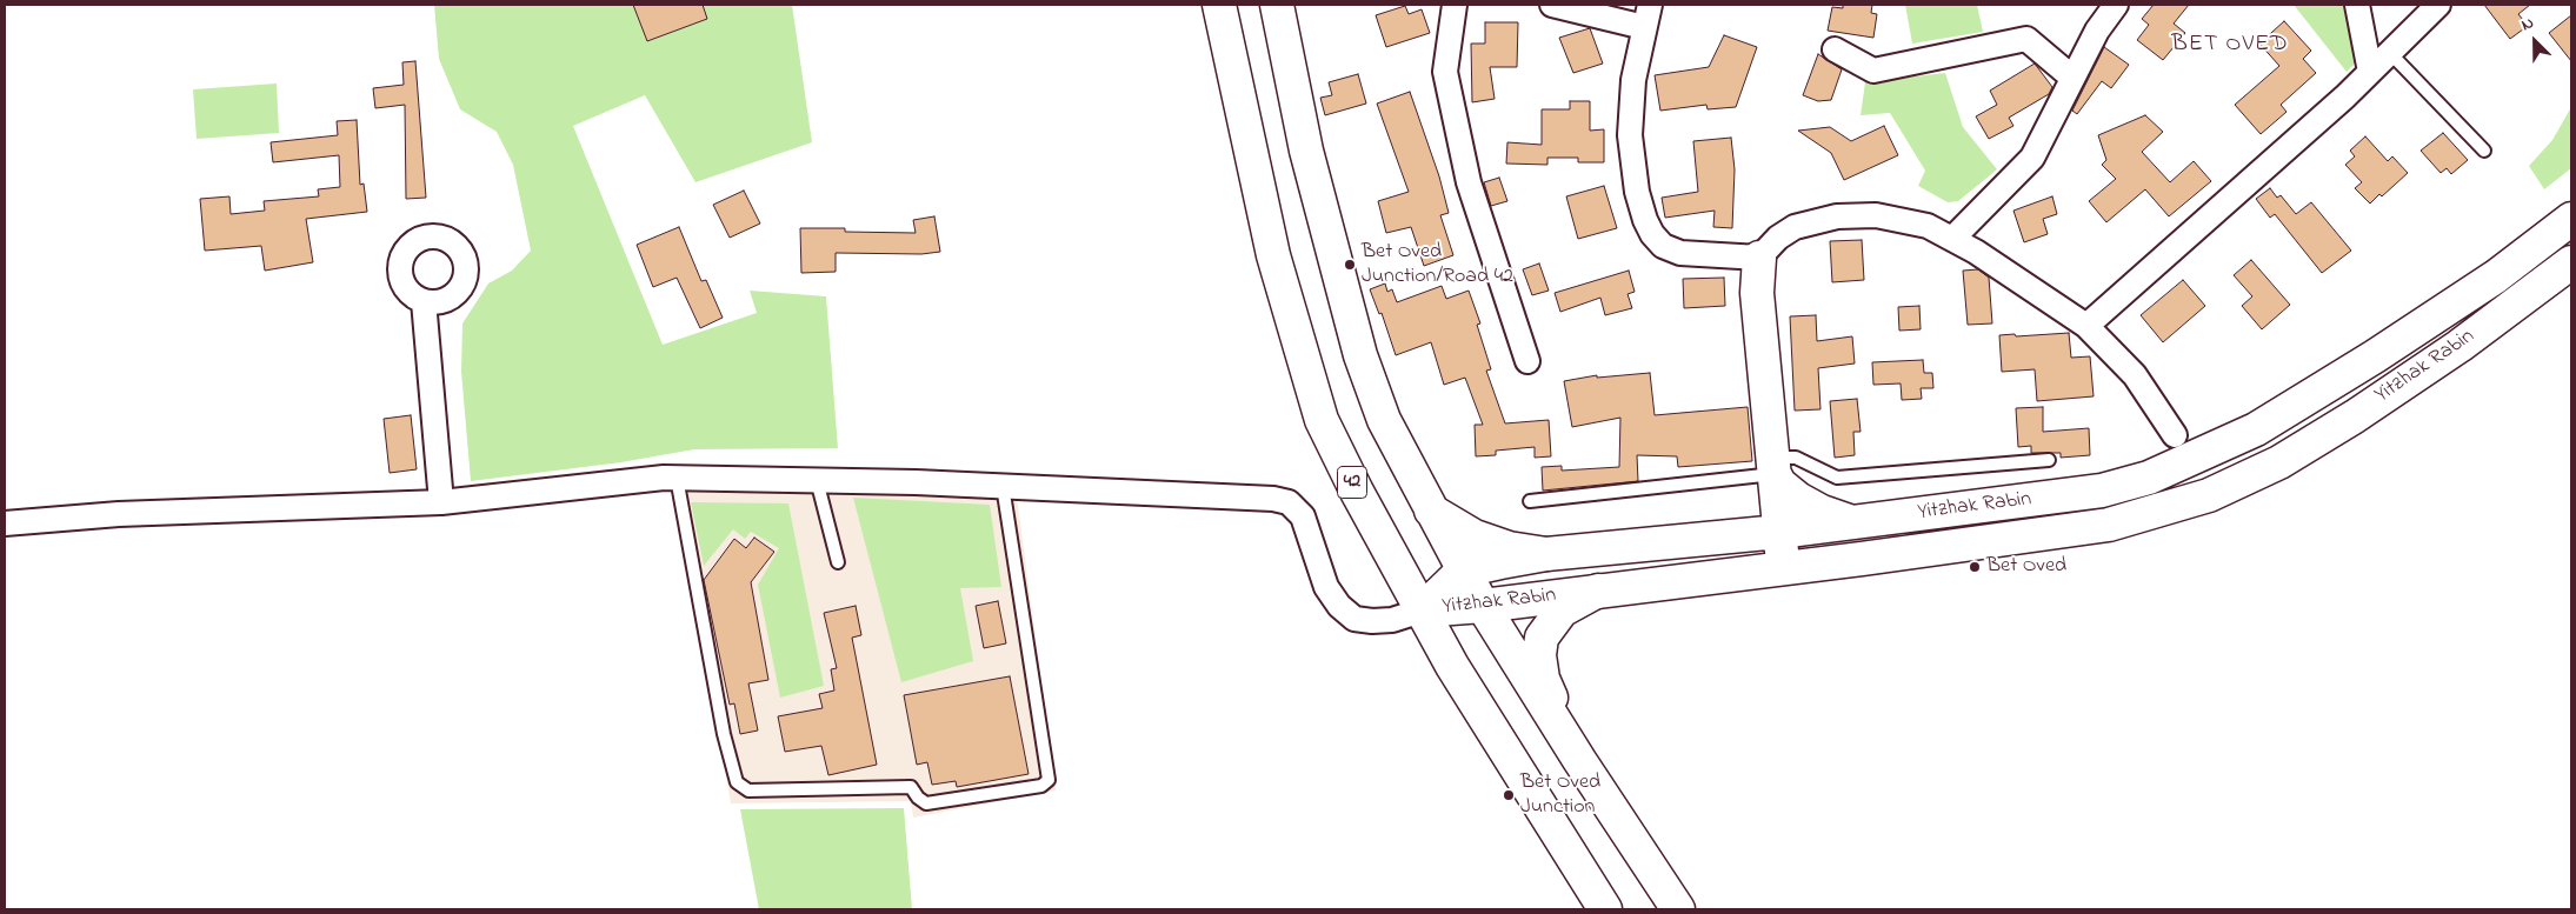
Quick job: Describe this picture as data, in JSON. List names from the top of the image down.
{
  "streets": {
    "main road": ["Yitzhak Rabin", "42"]
  },
  "crossings": [
    ["Yitzhak Rabin", "42"]
  ],
  "districts": ["BET OVED"],
  "places": ["Bet Oved Junction/Road 42", "Bet Oved", "Bet Oved Junction"],
  "north": "top left"
}
